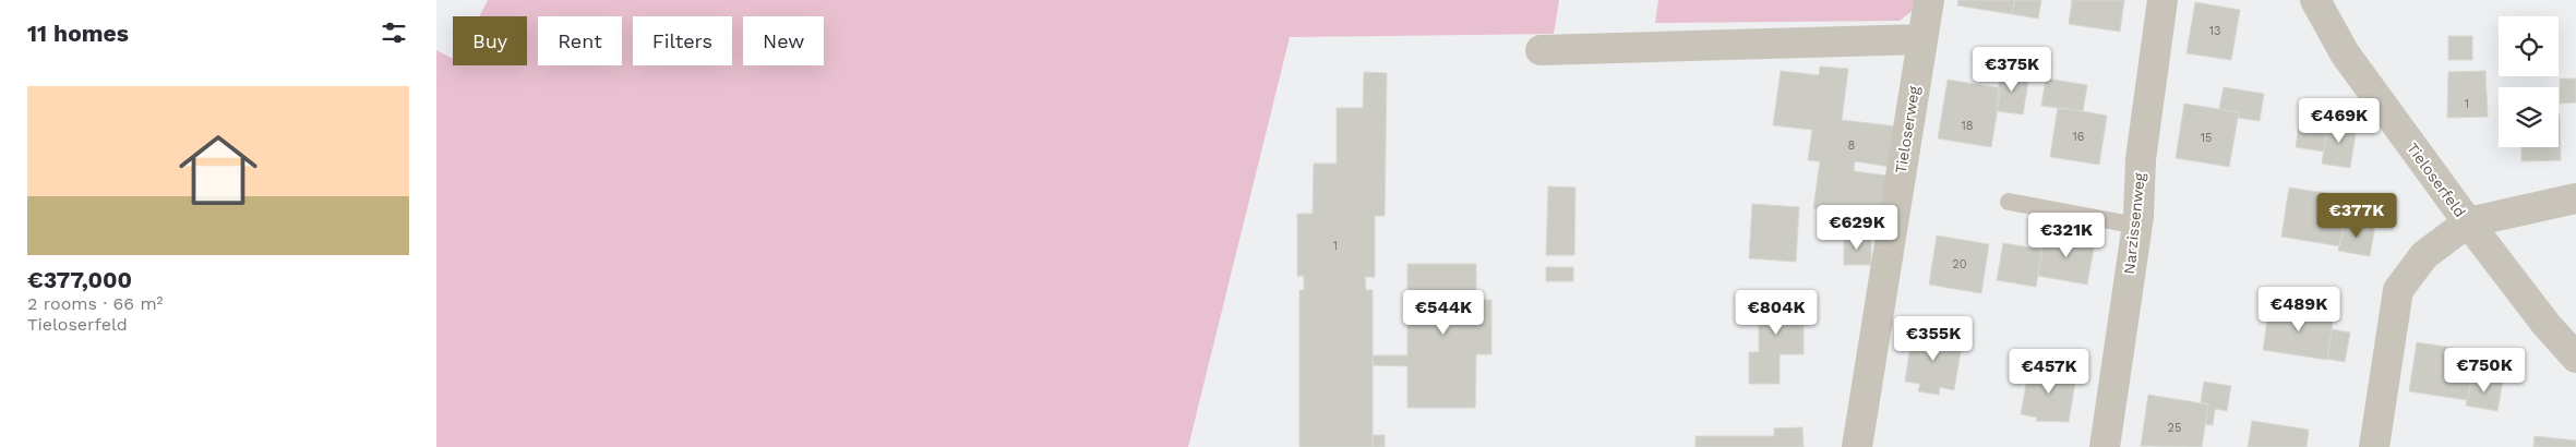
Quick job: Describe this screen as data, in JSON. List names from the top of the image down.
{
  "streets": {
    "street": ["Tieloserweg", "Tieloserfeld", "Narzissenweg"]
  },
  "house_numbers": [
    "13",
    "1",
    "18",
    "16",
    "15",
    "8",
    "1",
    "20",
    "25"
  ],
  "page": {
    "heading": "11 homes",
    "chip": [
      "Buy",
      "Rent",
      "Filters",
      "New"
    ],
    "price": [
      "€375K",
      "€469K",
      "€377K",
      "€629K",
      "€321K",
      "€489K",
      "€544K",
      "€804K",
      "€355K",
      "€750K",
      "€457K"
    ],
    "list": [
      {
        "name": "€377,000",
        "note": "2 rooms · 66 m² · Tieloserfeld"
      }
    ]
  }
}
